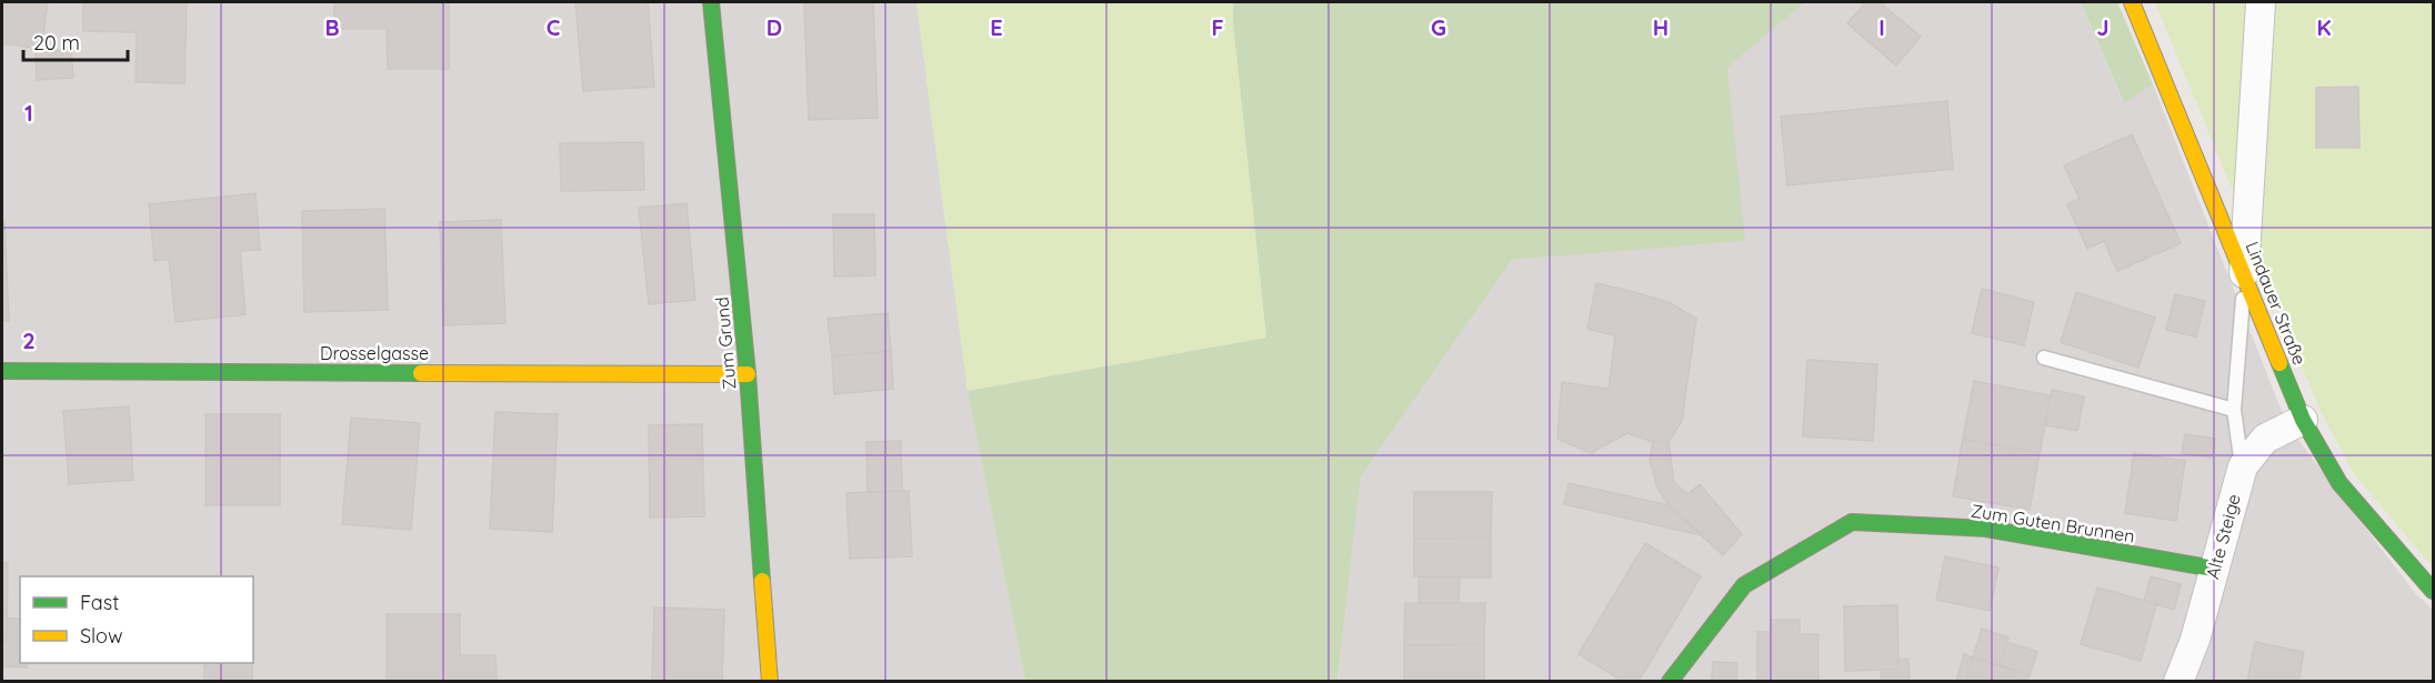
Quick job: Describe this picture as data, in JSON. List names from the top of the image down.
{
  "streets": {
    "street": [
      "Lindauer Straße",
      "Zum Grund",
      "Drosselgasse",
      "Zum Guten Brunnen",
      "Alte Steige"
    ]
  },
  "crossings": [
    ["Lindauer Straße", "Alte Steige"],
    ["Zum Grund", "Drosselgasse"],
    ["Zum Guten Brunnen", "Alte Steige"]
  ],
  "legend": ["Fast", "Slow"],
  "scale_bar": "20 m",
  "grid": {
    "columns": [
      "B",
      "C",
      "D",
      "E",
      "F",
      "G",
      "H",
      "I",
      "J",
      "K"
    ],
    "rows": ["1", "2"]
  }
}
